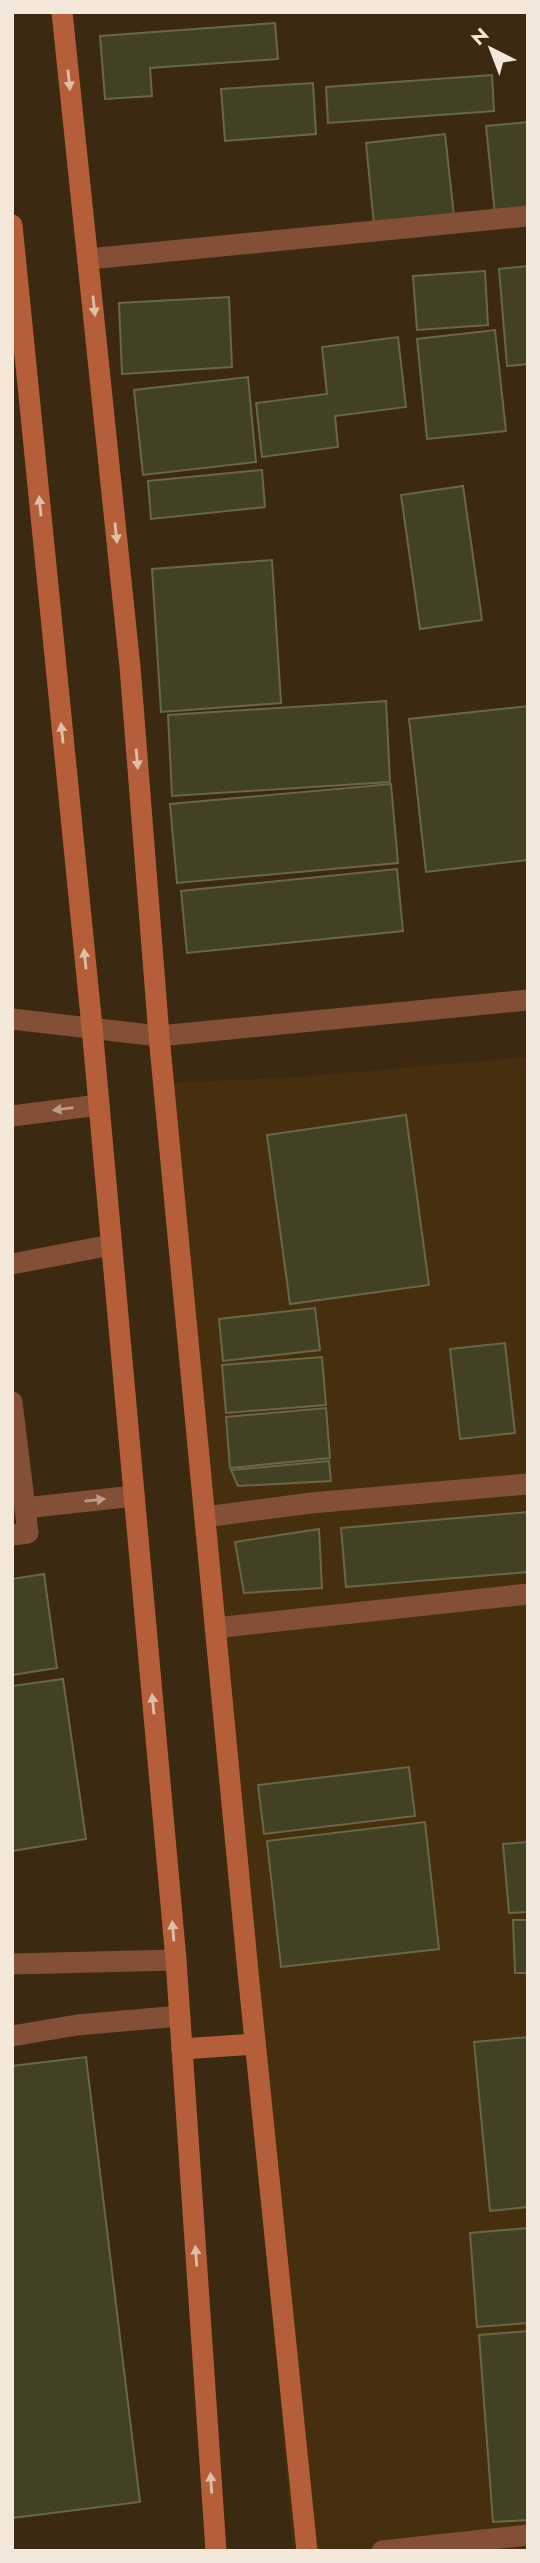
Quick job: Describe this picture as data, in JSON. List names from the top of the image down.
{
  "north": "top left"
}
